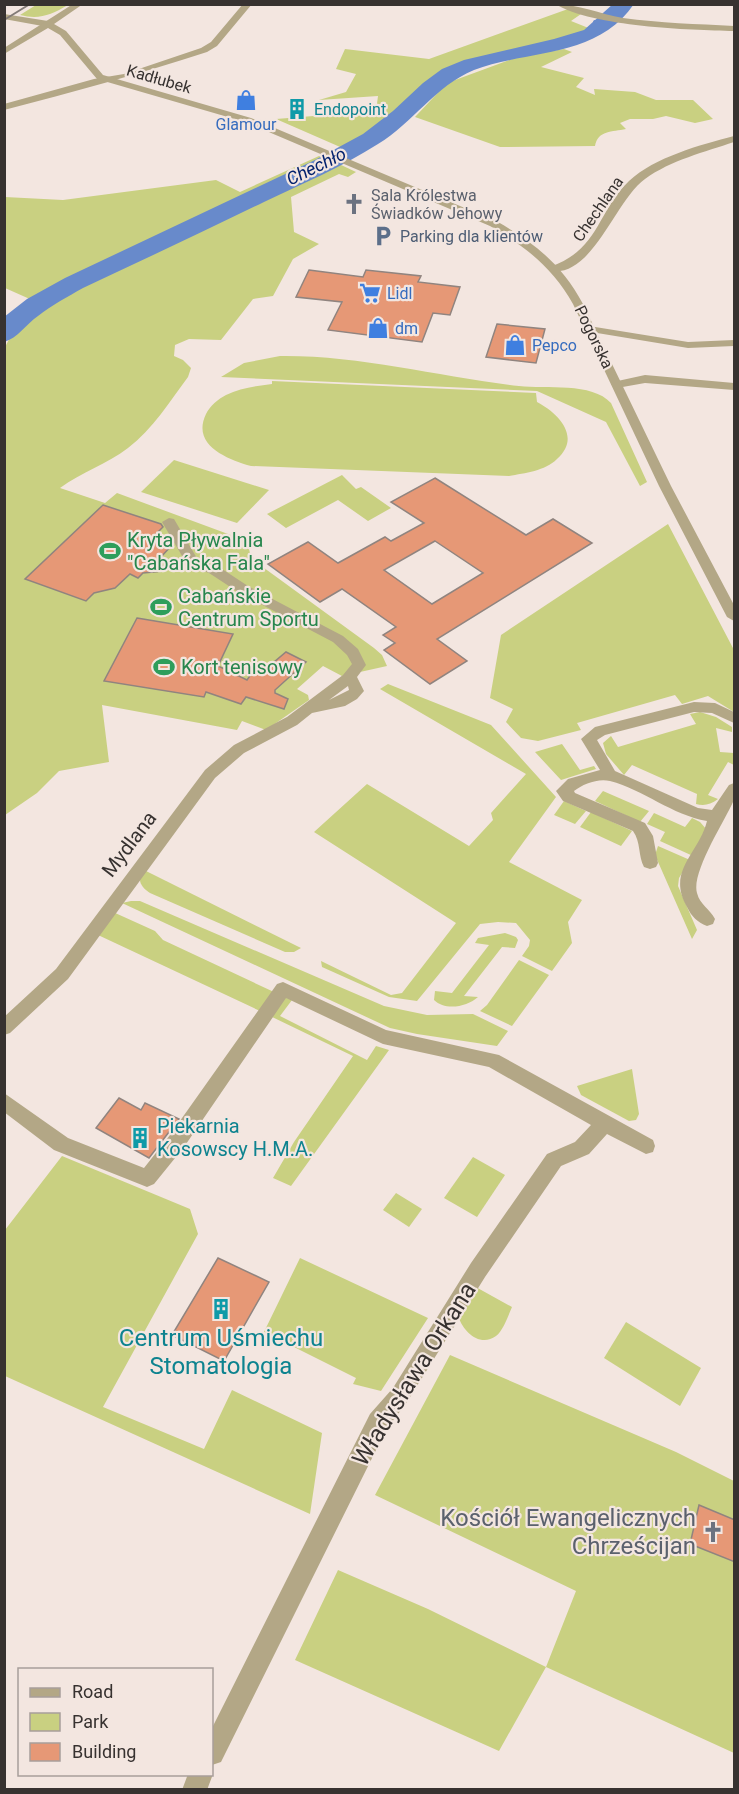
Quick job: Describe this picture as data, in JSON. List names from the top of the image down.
{
  "streets": {
    "street": [
      "Kadłubek",
      "Chechlana",
      "Pogorska",
      "Mydlana",
      "Władysława Orkana"
    ]
  },
  "crossings": [
    ["Kadłubek", "Pogorska"],
    ["Chechlana", "Pogorska"]
  ],
  "water": ["Chechło"],
  "places": {
    "shop": ["Glamour", "dm", "Pepco"],
    "building": ["Endopoint", "Piekarnia Kosowscy H.M.A.", "Centrum Uśmiechu Stomatologia"],
    "church": ["Sala Królestwa Świadków Jehowy", "Kościół Ewangelicznych Chrześcijan"],
    "parking": ["Parking dla klientów"],
    "supermarket": ["Lidl"],
    "sports": ["Kryta Pływalnia \"Cabańska Fala\"", "Cabańskie Centrum Sportu", "Kort tenisowy"]
  },
  "legend": ["Road", "Park", "Building"]
}
